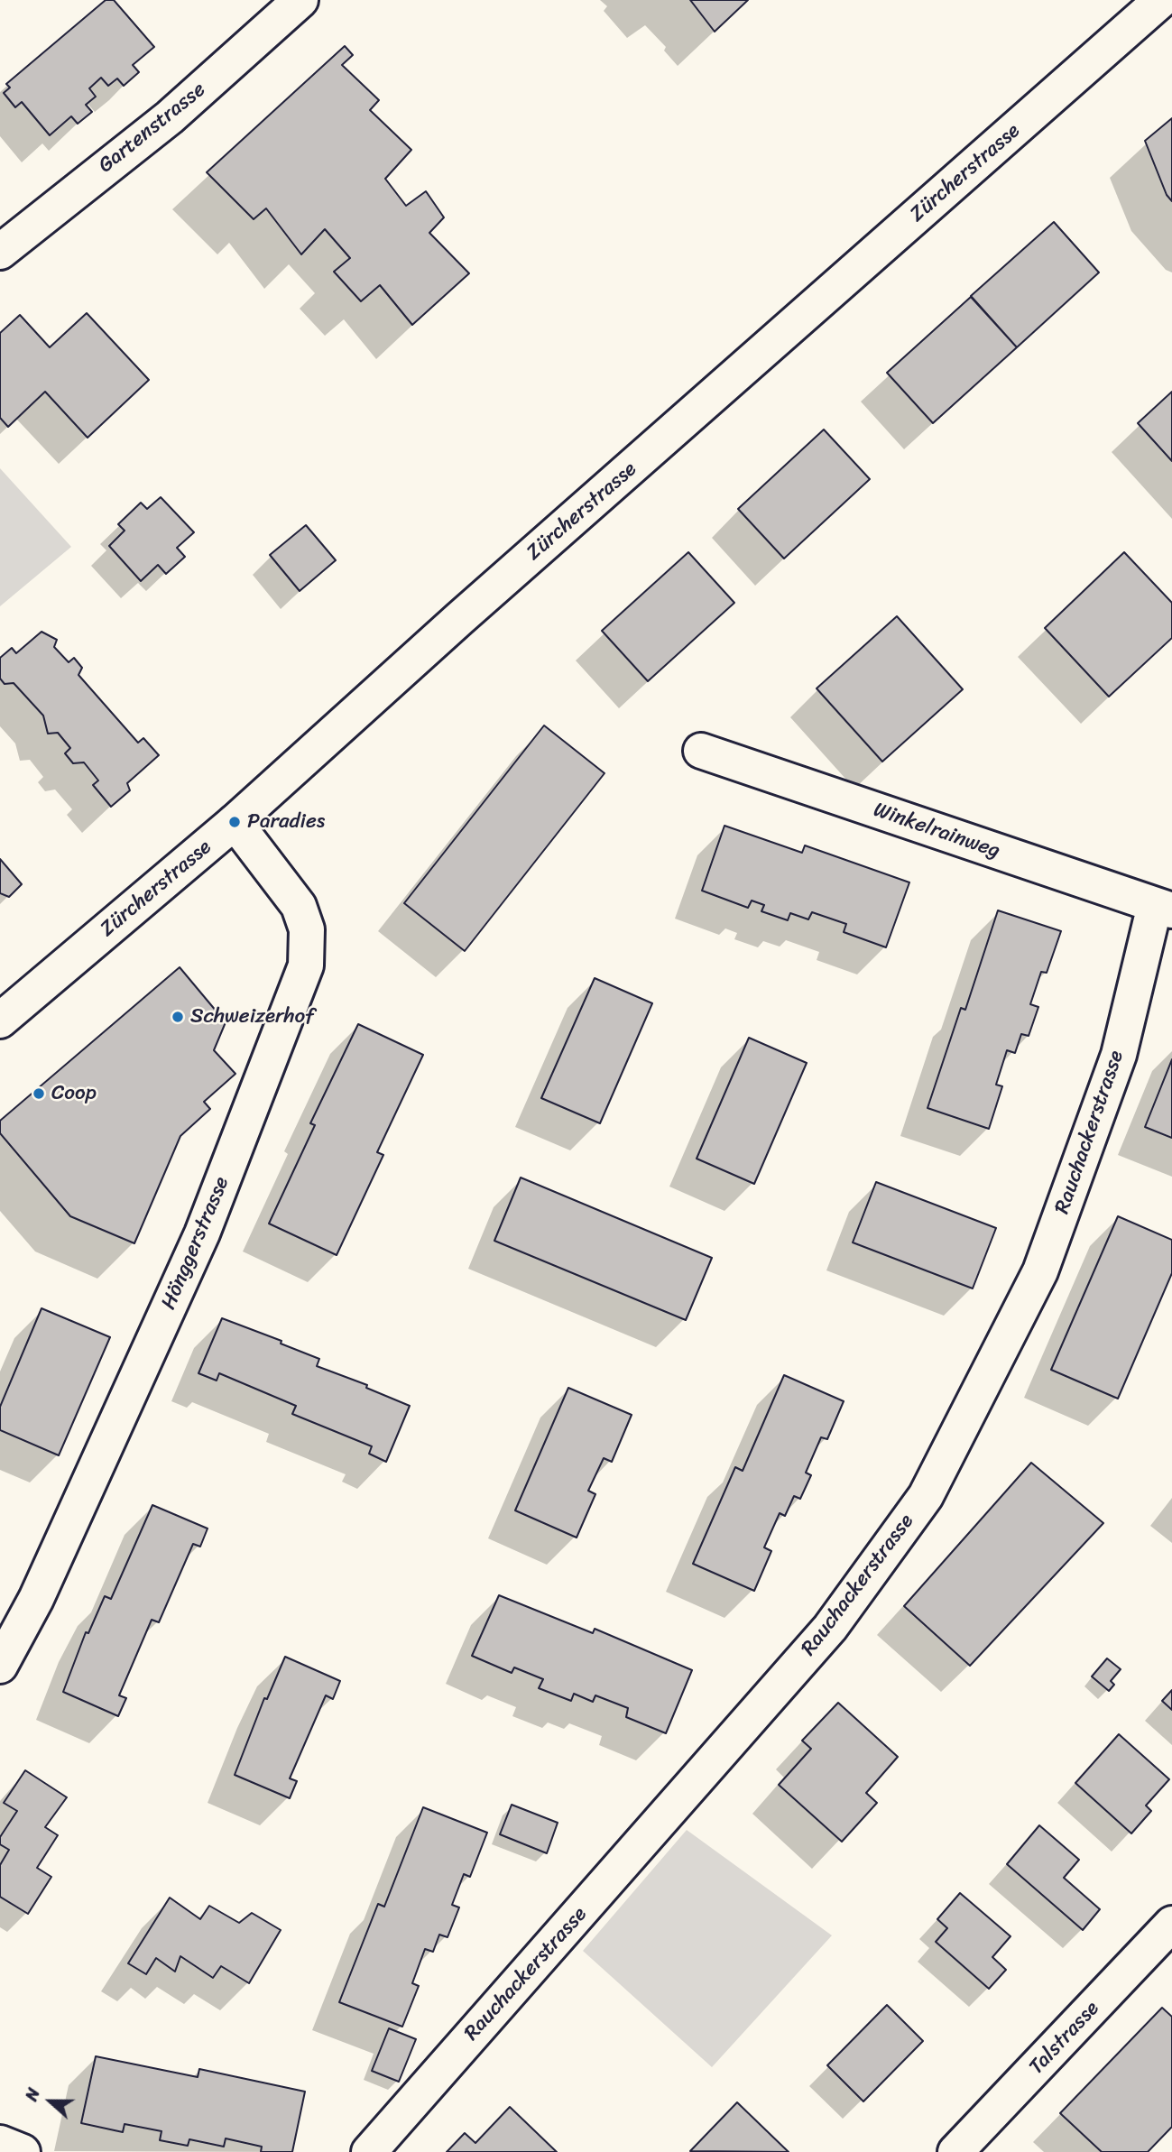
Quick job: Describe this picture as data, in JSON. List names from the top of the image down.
{
  "streets": {
    "street": [
      "Gartenstrasse",
      "Zürcherstrasse",
      "Winkelrainweg",
      "Rauchackerstrasse",
      "Hönggerstrasse",
      "Talstrasse"
    ]
  },
  "crossings": [
    ["Zürcherstrasse", "Hönggerstrasse"],
    ["Winkelrainweg", "Rauchackerstrasse"]
  ],
  "places": ["Paradies", "Schweizerhof", "Coop"],
  "north": "left"
}
